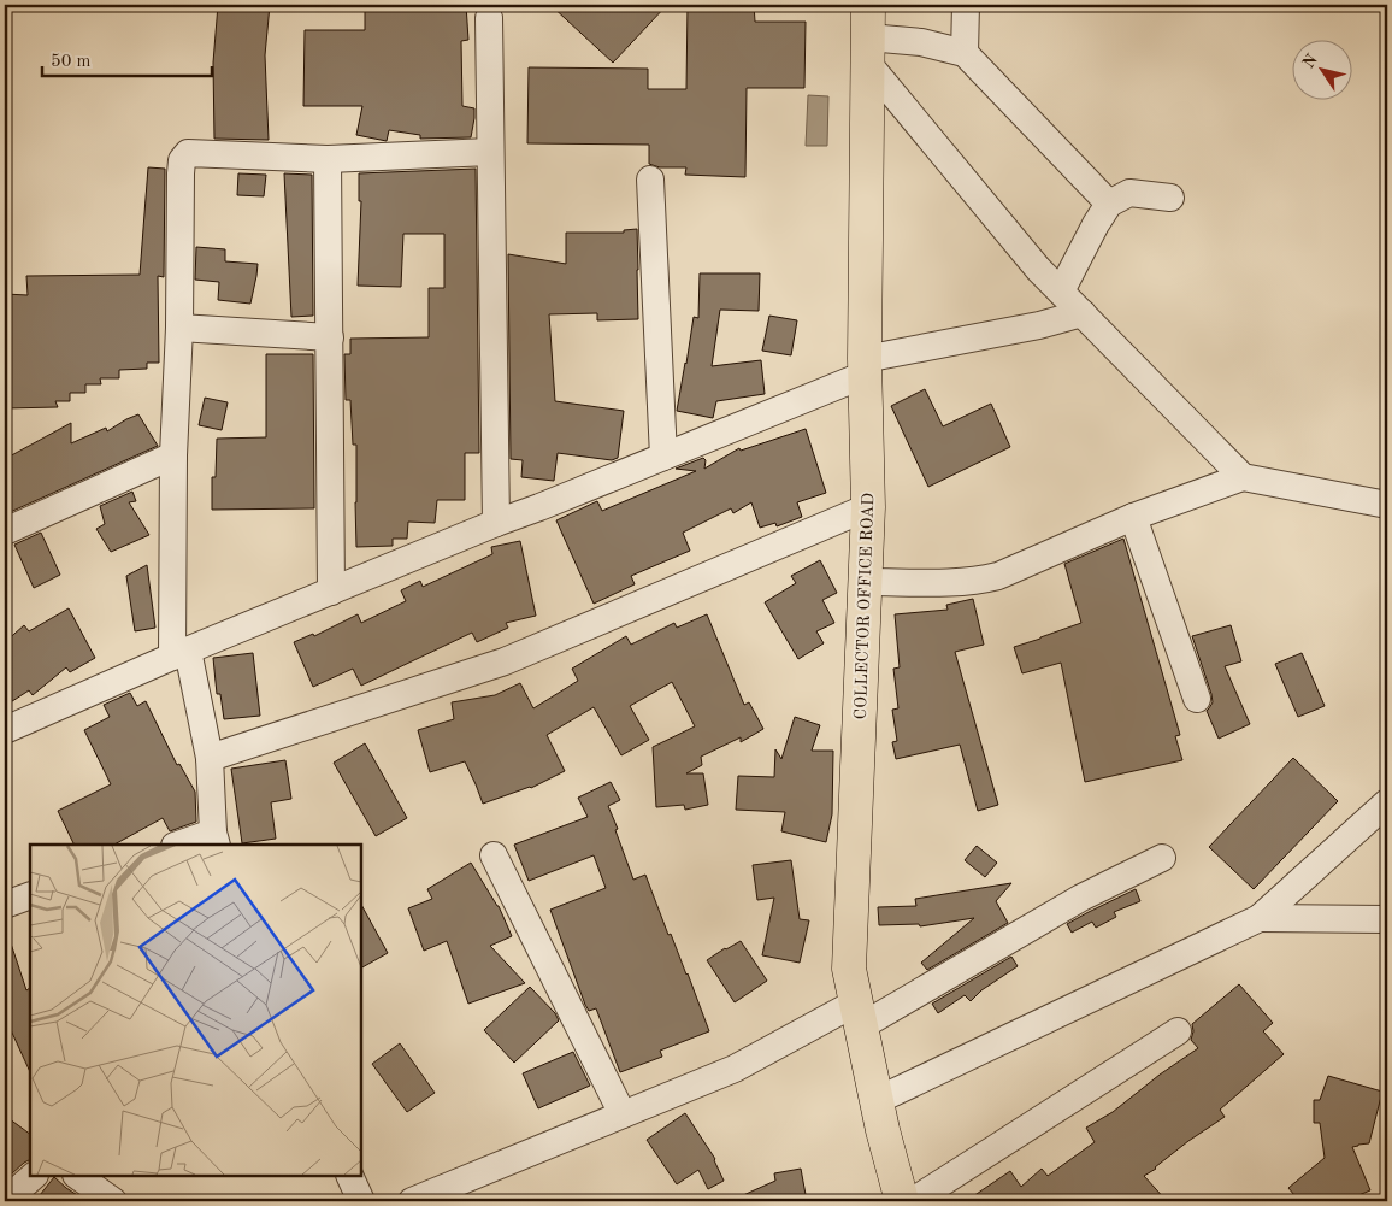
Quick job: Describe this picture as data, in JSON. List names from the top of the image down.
{
  "streets": {
    "main road": ["COLLECTOR OFFICE ROAD"]
  },
  "scale_bar": "50 m",
  "north": "top left"
}
